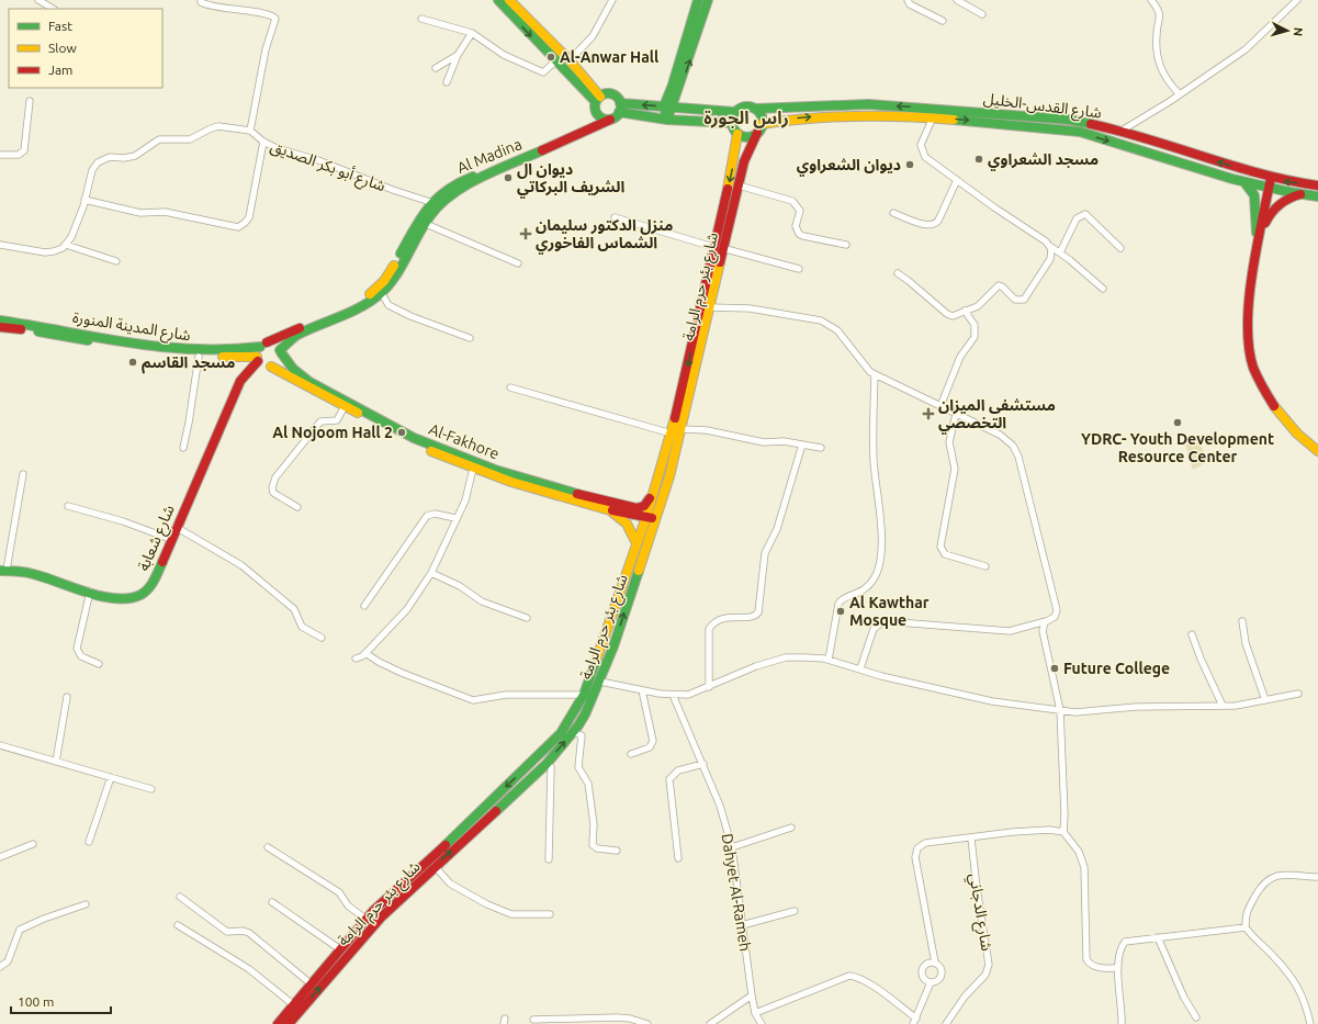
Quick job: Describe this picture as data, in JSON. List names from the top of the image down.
{
  "streets": {
    "main road": [
      "شارع القدس-الخليل",
      "Al Madina",
      "شارع بئر حرم الرامة",
      "شارع المدينة المنورة",
      "Al-Fakhore",
      "شارع شعابة"
    ],
    "street": ["شارع أبو بكر الصديق", "Dahyet Al-Rameh", "شارع الدجاني"]
  },
  "crossings": [
    ["شارع القدس-الخليل", "شارع بئر حرم الرامة"],
    ["Al Madina", "شارع أبو بكر الصديق"],
    ["Al Madina", "شارع المدينة المنورة"],
    ["Al Madina", "Al-Fakhore"],
    ["Al Madina", "شارع شعابة"],
    ["شارع بئر حرم الرامة", "Al-Fakhore"],
    ["شارع المدينة المنورة", "Al-Fakhore"],
    ["شارع المدينة المنورة", "شارع شعابة"],
    ["Al-Fakhore", "شارع شعابة"]
  ],
  "districts": ["راس الجورة"],
  "places": {
    "other": [
      "Al-Anwar Hall",
      "مسجد الشعراوي",
      "ديوان الشعراوي",
      "ديوان ال الشريف البركاتي",
      "مسجد القاسم",
      "YDRC- Youth Development Resource Center",
      "Al Nojoom Hall 2",
      "Al Kawthar Mosque",
      "Future College"
    ],
    "health": ["منزل الدكتور سليمان الشماس الفاخوري", "مستشفى الميزان التخصصي"]
  },
  "legend": ["Fast", "Slow", "Jam"],
  "scale_bar": "100 m",
  "north": "right"
}
